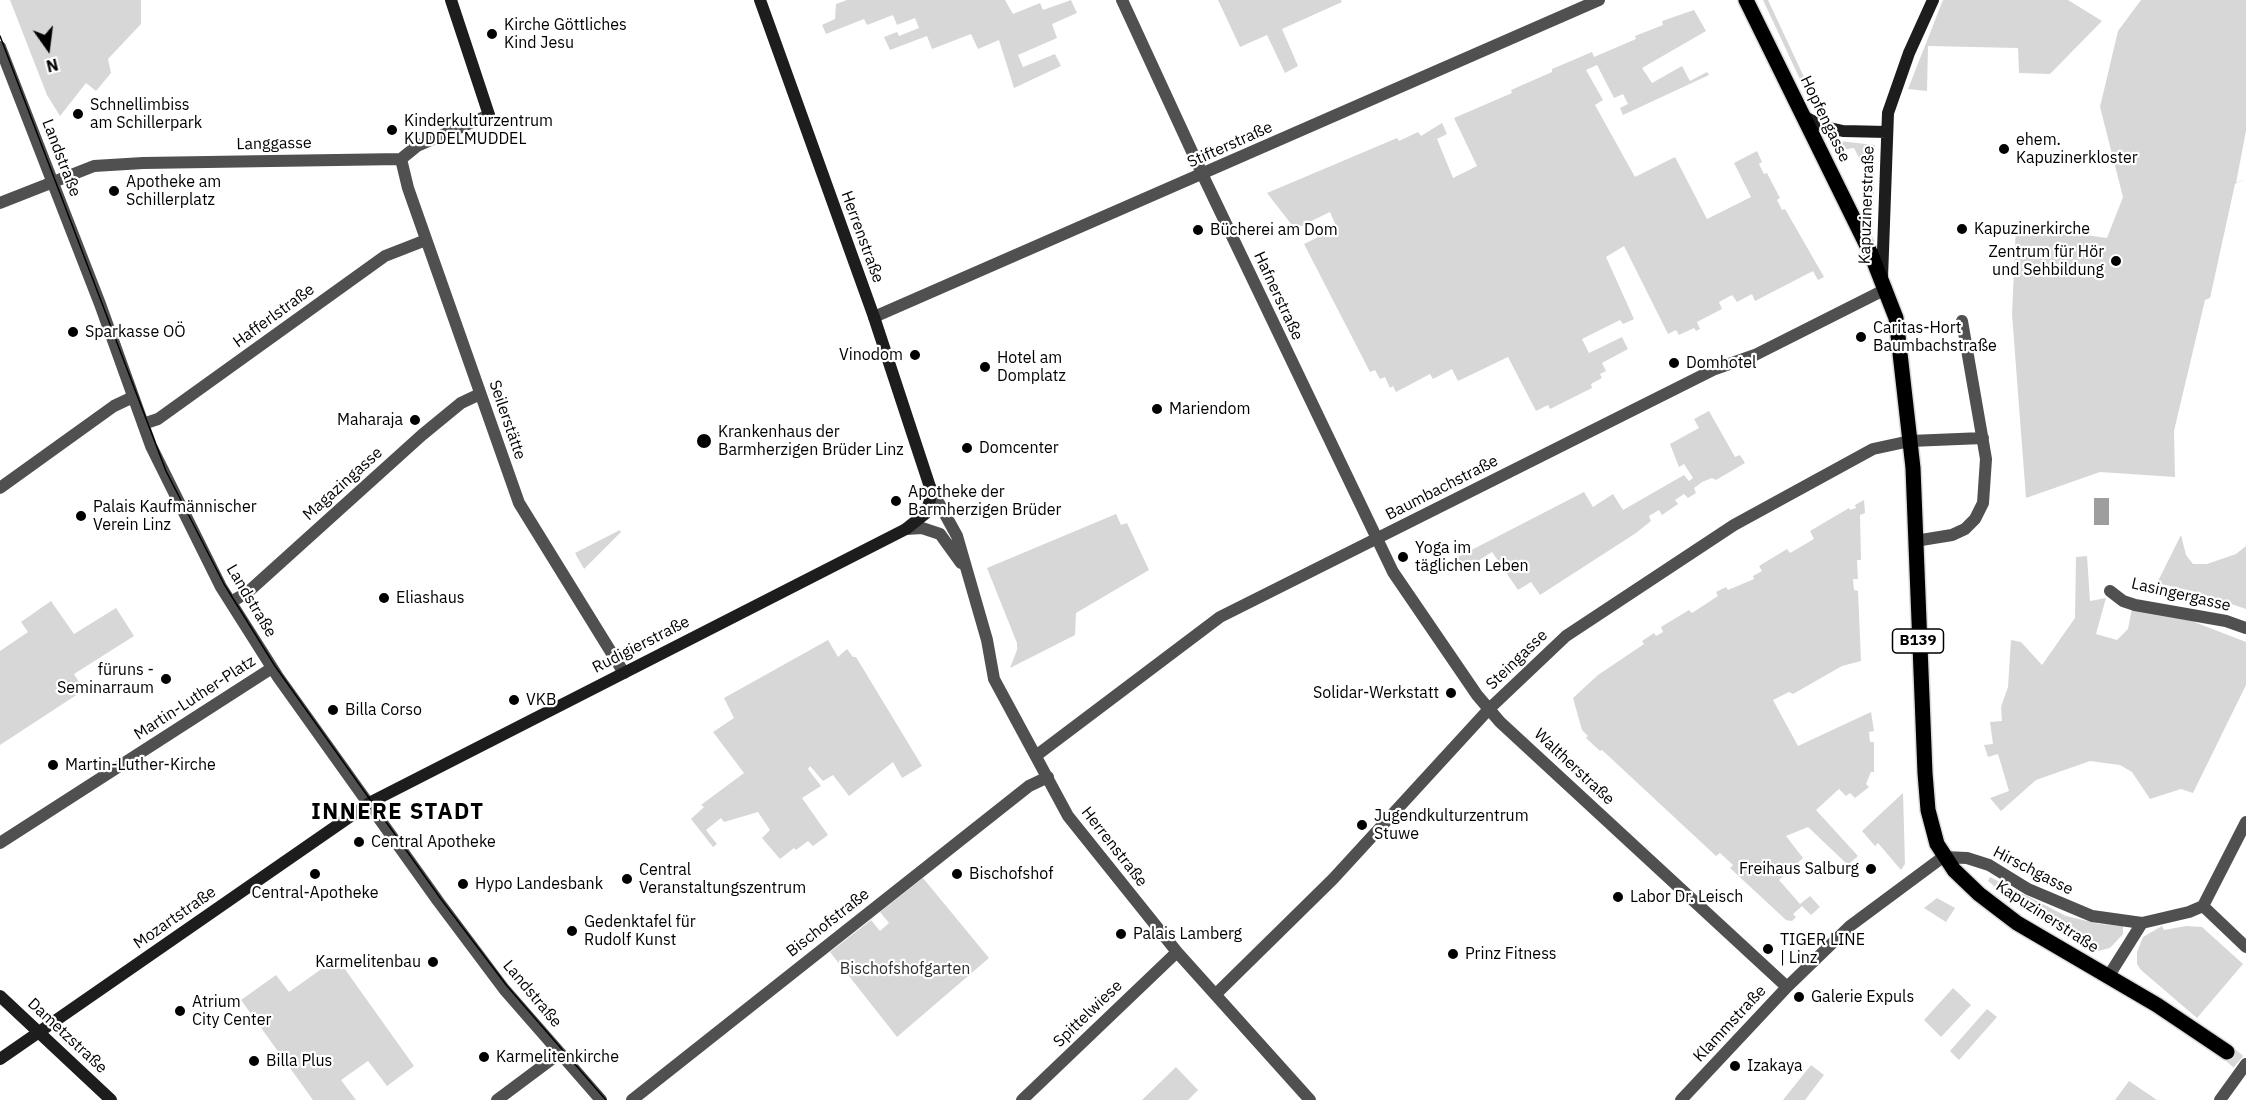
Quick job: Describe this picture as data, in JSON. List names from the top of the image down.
{
  "streets": {
    "main road": ["Hopfengasse", "Kapuzinerstraße", "B139"],
    "street": [
      "Langgasse",
      "Stifterstraße",
      "Landstraße",
      "Herrenstraße",
      "Hafnerstraße",
      "Hafferlstraße",
      "Seilerstätte",
      "Magazingasse",
      "Baumbachstraße",
      "Lasingergasse",
      "Rudigierstraße",
      "Steingasse",
      "Martin-Luther-Platz",
      "Waltherstraße",
      "Hirschgasse",
      "Mozartstraße",
      "Bischofstraße",
      "Spittelwiese",
      "Klammstraße",
      "Dametzstraße"
    ]
  },
  "crossings": [
    ["Hopfengasse", "Kapuzinerstraße"],
    ["Langgasse", "Landstraße"],
    ["Langgasse", "Seilerstätte"],
    ["Stifterstraße", "Herrenstraße"],
    ["Stifterstraße", "Hafnerstraße"],
    ["Landstraße", "Hafferlstraße"],
    ["Landstraße", "Magazingasse"],
    ["Landstraße", "Rudigierstraße"],
    ["Landstraße", "Martin-Luther-Platz"],
    ["Landstraße", "Mozartstraße"],
    ["Kapuzinerstraße", "Baumbachstraße"],
    ["Kapuzinerstraße", "Steingasse"],
    ["Kapuzinerstraße", "Hirschgasse"],
    ["Kapuzinerstraße", "Klammstraße"],
    ["Herrenstraße", "Baumbachstraße"],
    ["Herrenstraße", "Rudigierstraße"],
    ["Herrenstraße", "Steingasse"],
    ["Herrenstraße", "Bischofstraße"],
    ["Herrenstraße", "Spittelwiese"],
    ["Hafnerstraße", "Baumbachstraße"],
    ["Hafnerstraße", "Waltherstraße"],
    ["Hafferlstraße", "Seilerstätte"],
    ["Seilerstätte", "Magazingasse"],
    ["Seilerstätte", "Rudigierstraße"],
    ["Baumbachstraße", "Waltherstraße"],
    ["Rudigierstraße", "Mozartstraße"],
    ["Steingasse", "Waltherstraße"],
    ["Waltherstraße", "Klammstraße"],
    ["Hirschgasse", "Klammstraße"],
    ["Mozartstraße", "Dametzstraße"]
  ],
  "districts": ["INNERE STADT"],
  "parks": ["Bischofshofgarten"],
  "places": [
    "Kirche Göttliches Kind Jesu",
    "Schnellimbiss am Schillerpark",
    "Kinderkulturzentrum KUDDELMUDDEL",
    "ehem. Kapuzinerkloster",
    "Apotheke am Schillerplatz",
    "Kapuzinerkirche",
    "Bücherei am Dom",
    "Zentrum für Hör und Sehbildung",
    "Sparkasse OÖ",
    "Caritas-Hort Baumbachstraße",
    "Vinodom",
    "Domhotel",
    "Hotel am Domplatz",
    "Mariendom",
    "Maharaja",
    "Krankenhaus der Barmherzigen Brüder Linz",
    "Domcenter",
    "Apotheke der Barmherzigen Brüder",
    "Palais Kaufmännischer Verein Linz",
    "Yoga im täglichen Leben",
    "Eliashaus",
    "füruns - Seminarraum",
    "Solidar-Werkstatt",
    "VKB",
    "Billa Corso",
    "Martin-Luther-Kirche",
    "Jugendkulturzentrum Stuwe",
    "Central Apotheke",
    "Freihaus Salburg",
    "Central-Apotheke",
    "Bischofshof",
    "Central Veranstaltungszentrum",
    "Hypo Landesbank",
    "Labor Dr. Leisch",
    "Gedenktafel für Rudolf Kunst",
    "Palais Lamberg",
    "TIGER LINE | Linz",
    "Prinz Fitness",
    "Karmelitenbau",
    "Galerie Expuls",
    "Atrium City Center",
    "Karmelitenkirche",
    "Billa Plus",
    "Izakaya"
  ],
  "north": "bottom"
}
